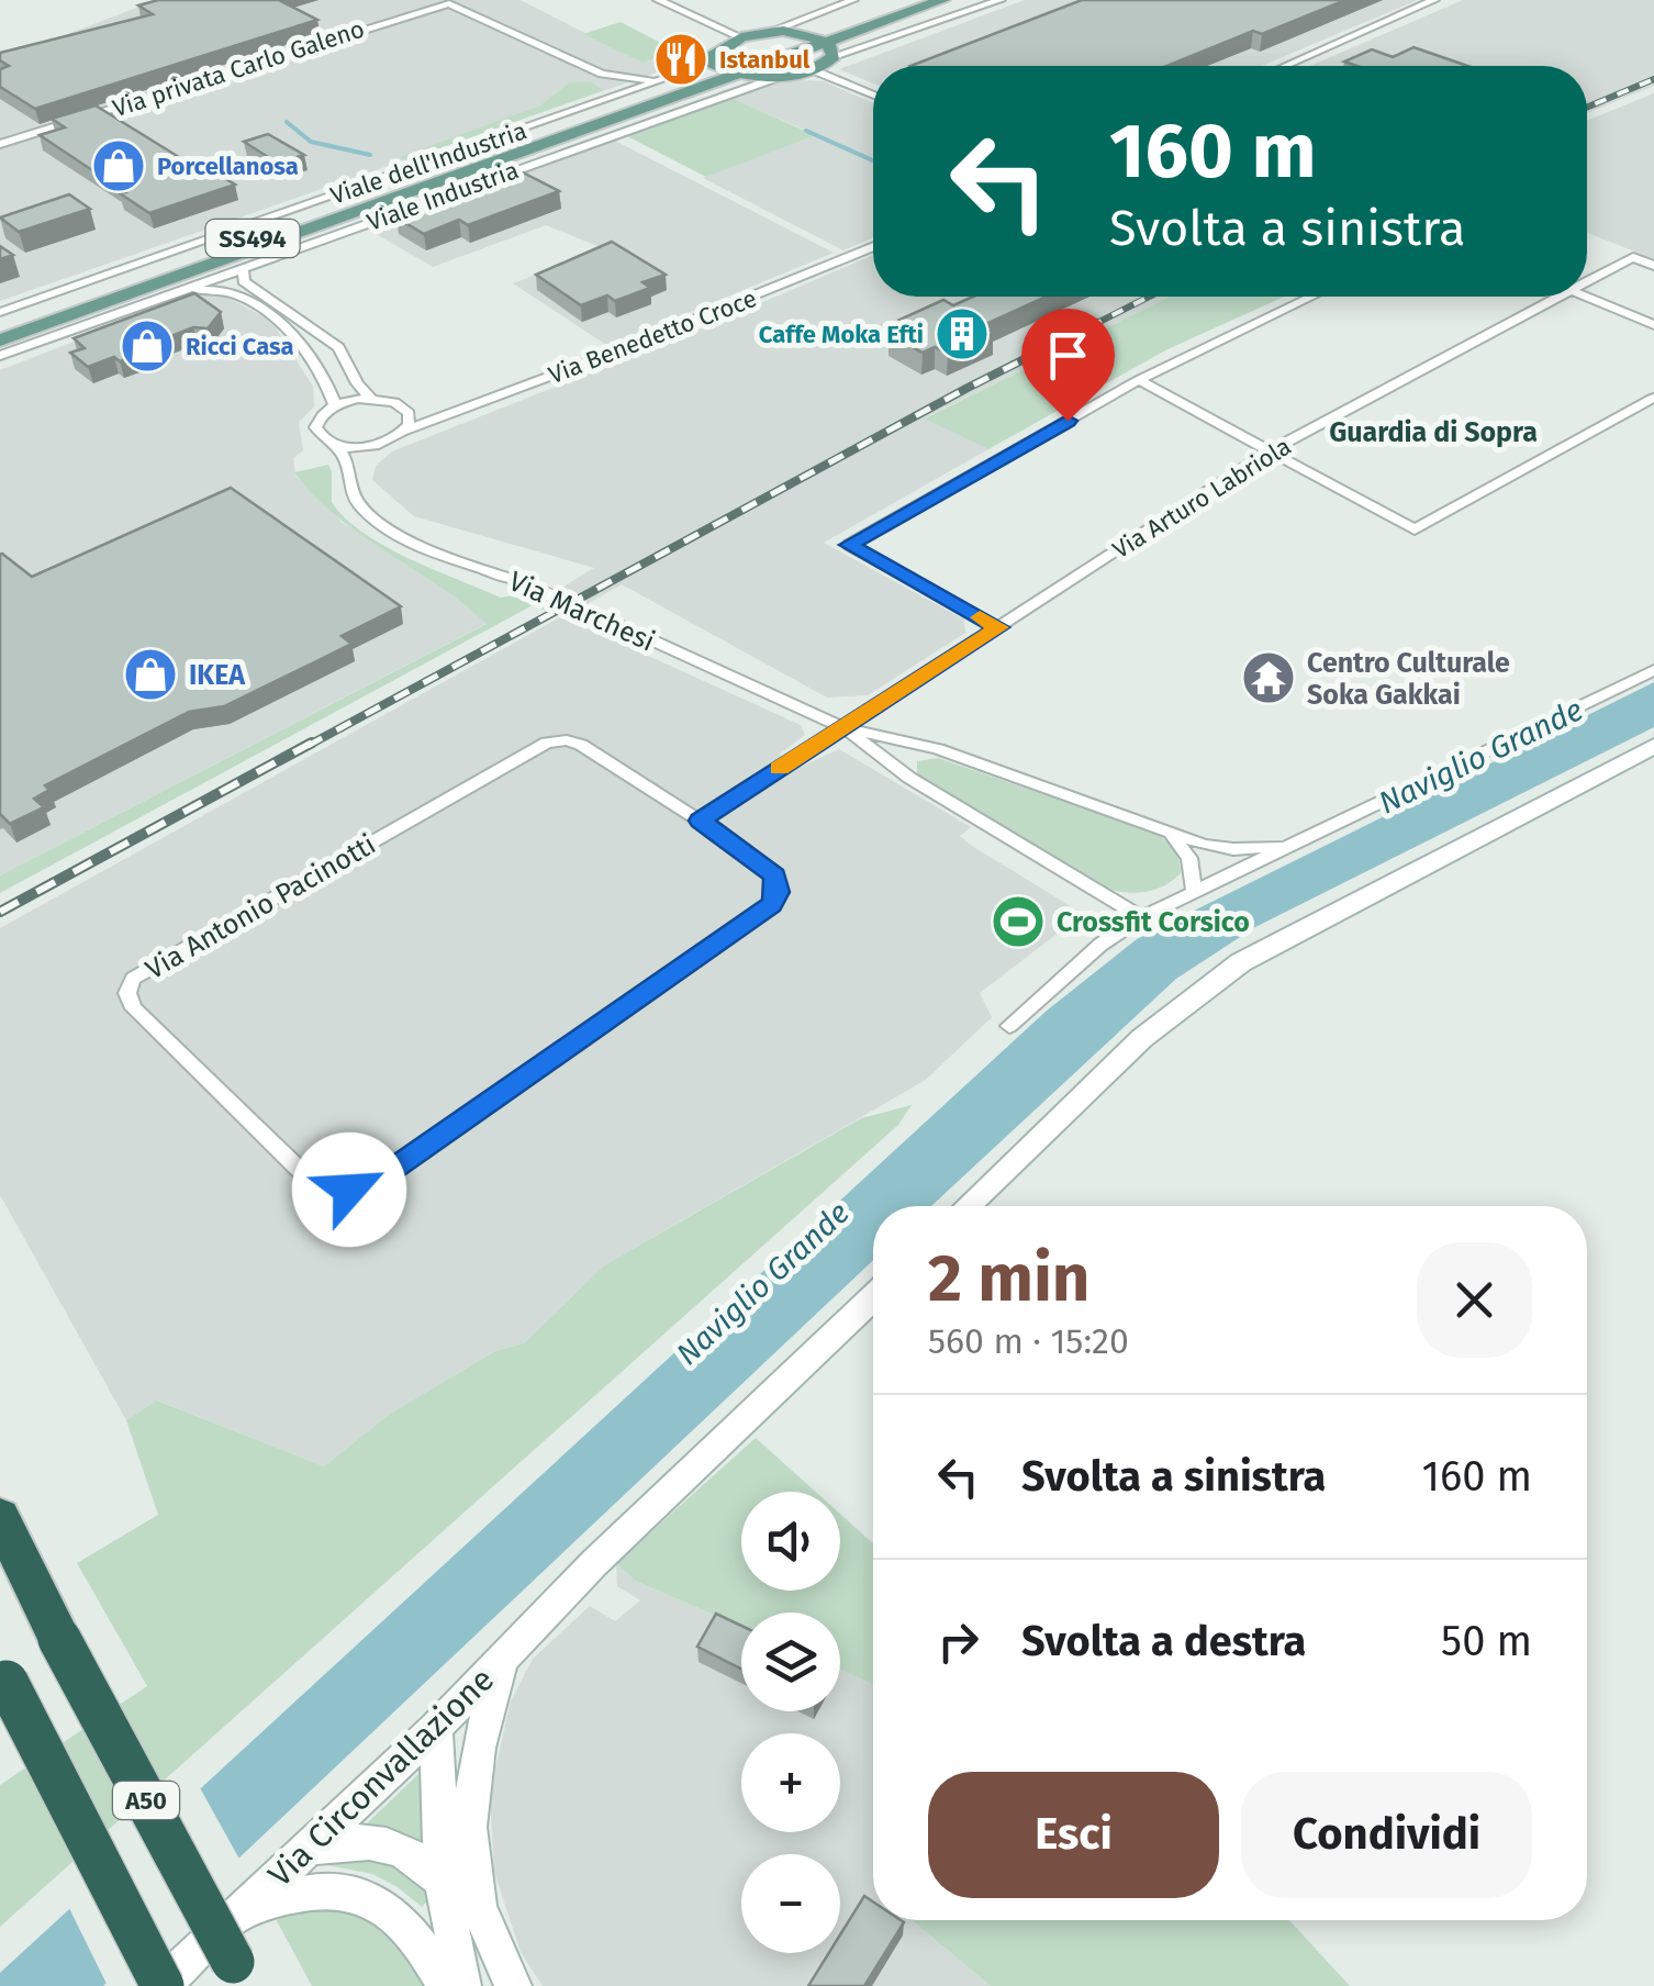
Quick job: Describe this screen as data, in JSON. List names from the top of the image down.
{
  "streets": {
    "highway": ["A50"],
    "main road": ["SS494", "Via Circonvallazione"],
    "street": [
      "Via privata Carlo Galeno",
      "Viale dell'Industria",
      "Viale Industria",
      "Via Benedetto Croce",
      "Via Arturo Labriola",
      "Via Marchesi",
      "Via Antonio Pacinotti"
    ]
  },
  "crossings": [
    ["Via privata Carlo Galeno", "Viale dell'Industria"],
    ["Viale Industria", "SS494"],
    ["Via Arturo Labriola", "Via Marchesi"],
    ["Via Circonvallazione", "A50"]
  ],
  "districts": ["Guardia di Sopra"],
  "water": ["Naviglio Grande"],
  "places": {
    "restaurant": ["Istanbul"],
    "shop": ["Porcellanosa", "Ricci Casa", "IKEA"],
    "building": ["Caffe Moka Efti"],
    "temple": ["Centro Culturale Soka Gakkai"],
    "sports": ["Crossfit Corsico"]
  },
  "page": {
    "turn": ["160 m", "Svolta a sinistra"],
    "heading": ["2 min", "560 m · 15:20"],
    "list": [
      {
        "name": "Svolta a sinistra",
        "value": "160 m"
      },
      {
        "name": "Svolta a destra",
        "value": "50 m"
      }
    ],
    "map_buttons": ["+", "−"],
    "buttons": ["Esci", "Condividi"]
  }
}
